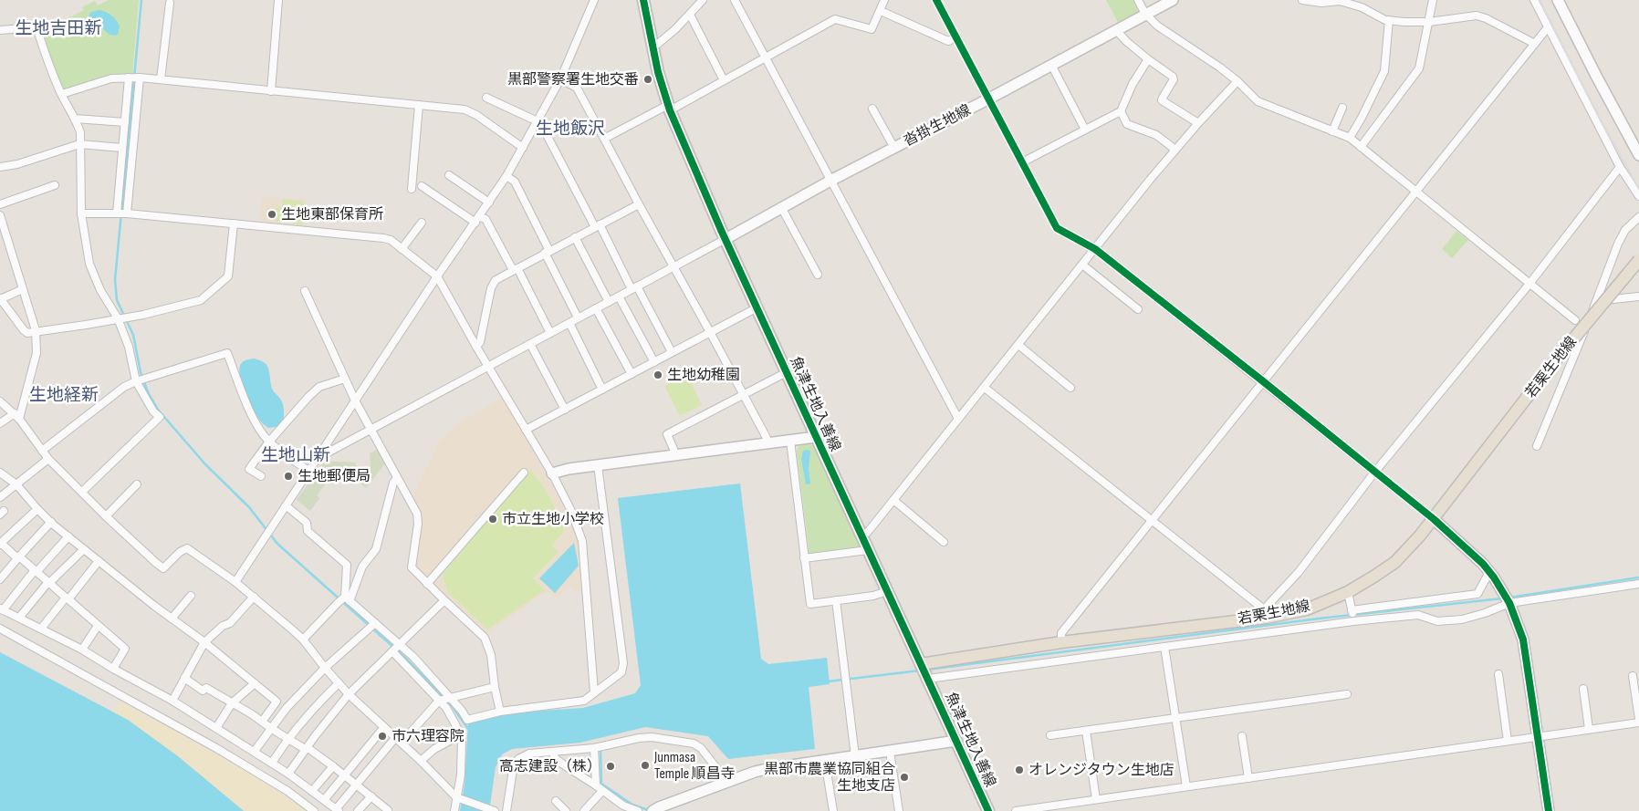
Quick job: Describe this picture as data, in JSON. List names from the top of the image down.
{
  "streets": {
    "main road": ["若栗生地線", "魚津生地入善線"],
    "street": ["沓掛生地線"]
  },
  "crossings": [
    ["沓掛生地線", "魚津生地入善線"],
    ["若栗生地線", "魚津生地入善線"]
  ],
  "districts": [
    "生地吉田新",
    "生地飯沢",
    "生地経新",
    "生地山新"
  ],
  "places": [
    "黒部警察署生地交番",
    "生地東部保育所",
    "生地幼稚園",
    "生地郵便局",
    "市立生地小学校",
    "市六理容院",
    "Junmasa Temple 順昌寺",
    "高志建設（株）",
    "オレンジタウン生地店",
    "黒部市農業協同組合 生地支店"
  ]
}
